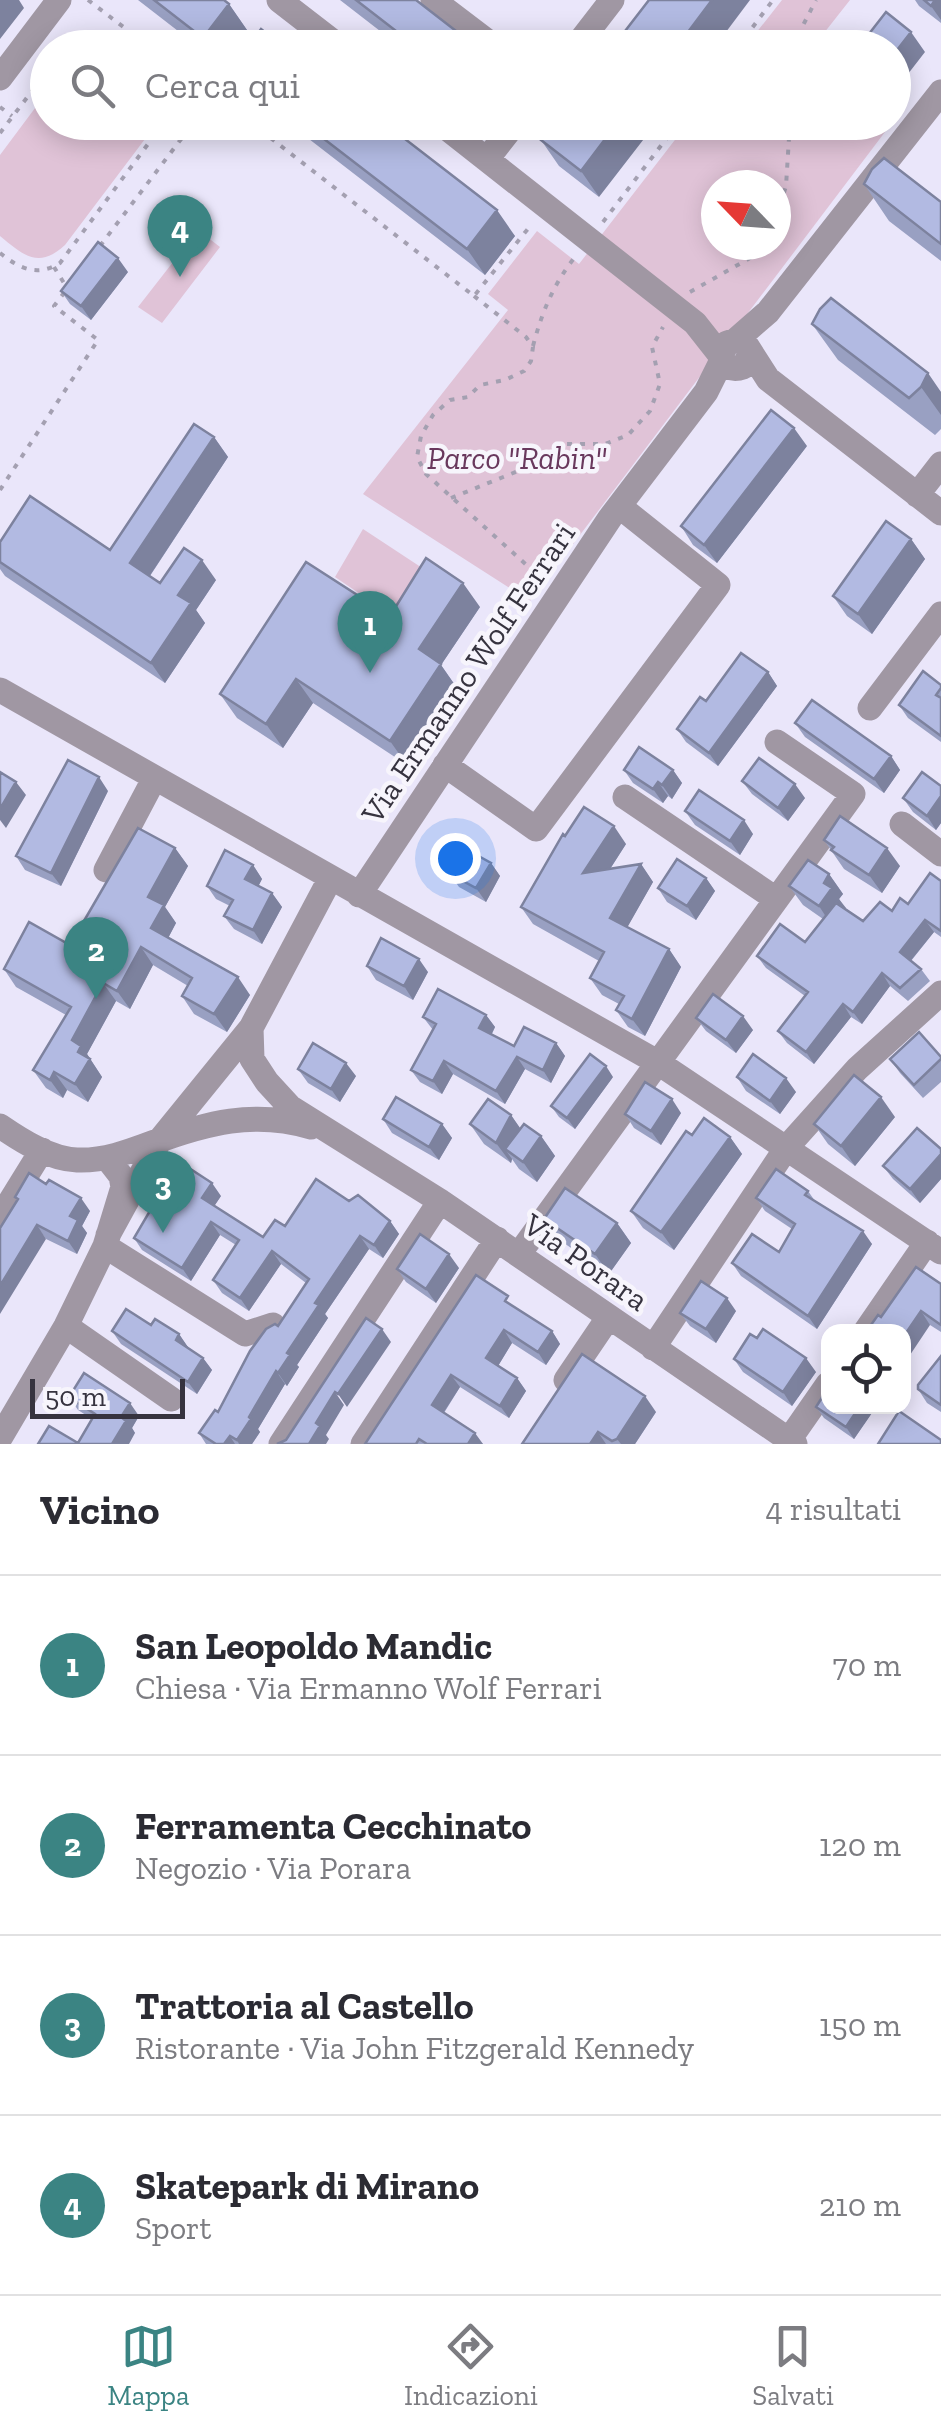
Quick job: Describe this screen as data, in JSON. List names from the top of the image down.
{
  "streets": {
    "street": ["Via Ermanno Wolf Ferrari", "Via Porara"]
  },
  "parks": ["Parco \"Rabin\""],
  "scale_bar": "50 m",
  "north": "top left",
  "page": {
    "search": "Cerca qui",
    "pins": [
      "4",
      "1",
      "2",
      "3"
    ],
    "scale": "50 m",
    "heading": ["Vicino", "4 risultati"],
    "list": [
      {
        "mark": "1",
        "name": "San Leopoldo Mandic",
        "note": "Chiesa · Via Ermanno Wolf Ferrari",
        "value": "70 m"
      },
      {
        "mark": "2",
        "name": "Ferramenta Cecchinato",
        "note": "Negozio · Via Porara",
        "value": "120 m"
      },
      {
        "mark": "3",
        "name": "Trattoria al Castello",
        "note": "Ristorante · Via John Fitzgerald Kennedy",
        "value": "150 m"
      },
      {
        "mark": "4",
        "name": "Skatepark di Mirano",
        "note": "Sport",
        "value": "210 m"
      }
    ],
    "nav": ["Mappa", "Indicazioni", "Salvati"]
  }
}
